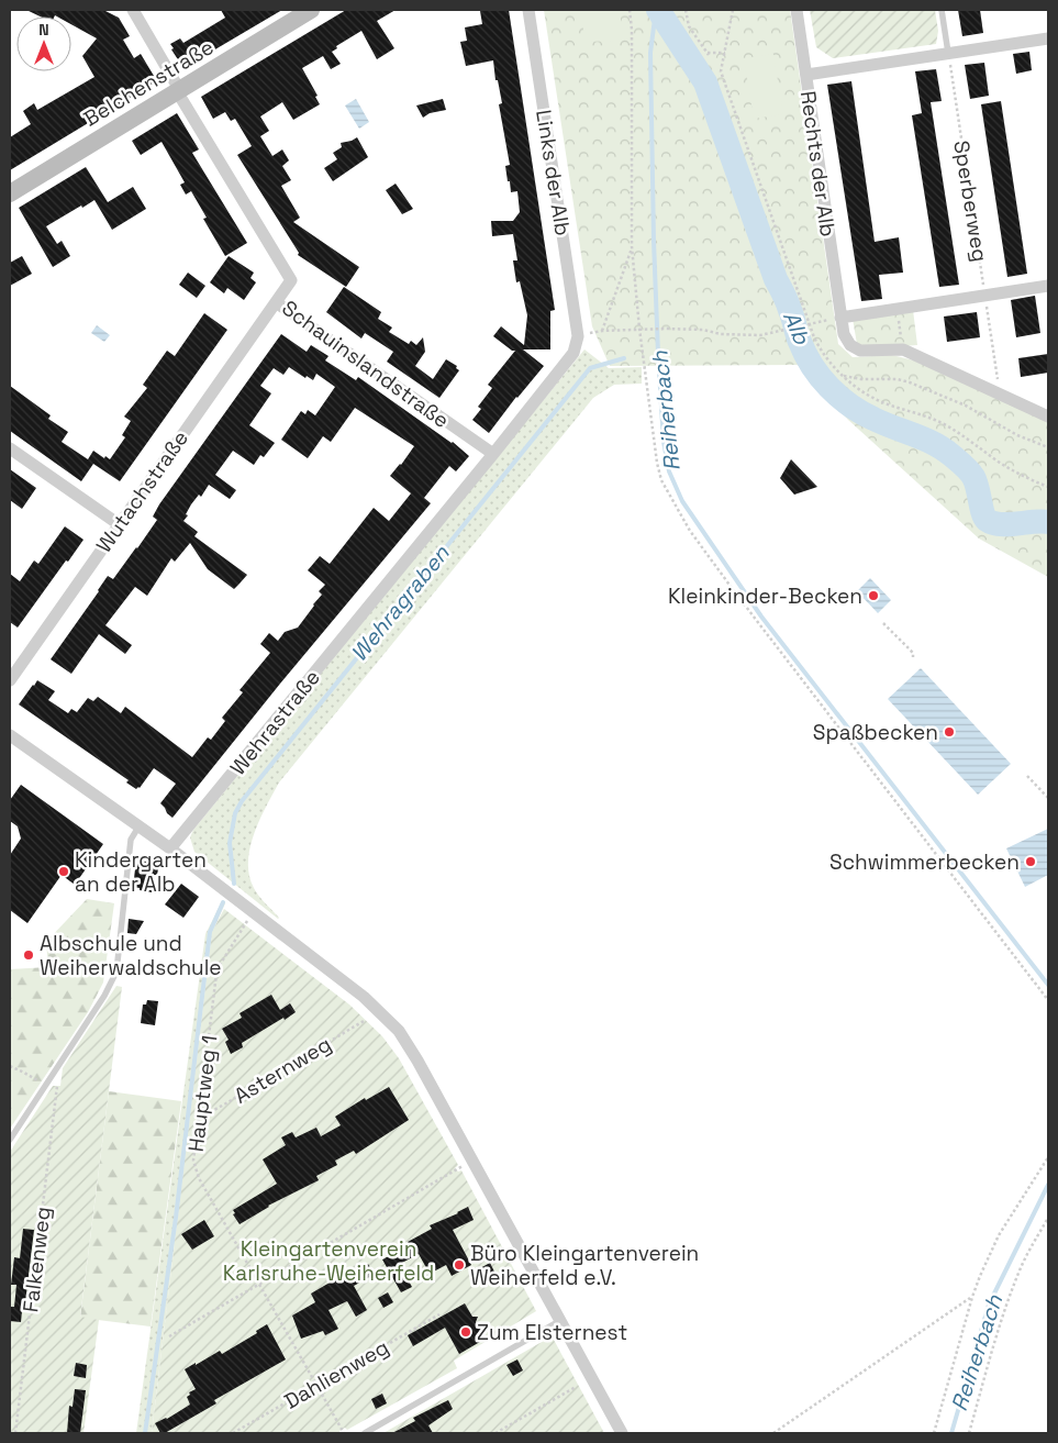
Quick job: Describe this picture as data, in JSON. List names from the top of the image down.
{
  "streets": {
    "street": [
      "Belchenstraße",
      "Rechts der Alb",
      "Links der Alb",
      "Schauinslandstraße",
      "Wutachstraße",
      "Wehrastraße"
    ],
    "path": [
      "Sperberweg",
      "Asternweg",
      "Hauptweg 1",
      "Falkenweg",
      "Dahlienweg"
    ]
  },
  "crossings": [
    ["Belchenstraße", "Schauinslandstraße"],
    ["Links der Alb", "Wehrastraße"],
    ["Schauinslandstraße", "Wutachstraße"],
    ["Schauinslandstraße", "Wehrastraße"],
    ["Asternweg", "Hauptweg 1"],
    ["Hauptweg 1", "Dahlienweg"]
  ],
  "water": ["Alb", "Reiherbach", "Wehragraben"],
  "parks": ["Kleingartenverein Karlsruhe-Weiherfeld"],
  "places": [
    "Kleinkinder-Becken",
    "Spaßbecken",
    "Schwimmerbecken",
    "Kindergarten an der Alb",
    "Albschule und Weiherwaldschule",
    "Büro Kleingartenverein Weiherfeld e.V.",
    "Zum Elsternest"
  ],
  "north": "top"
}
